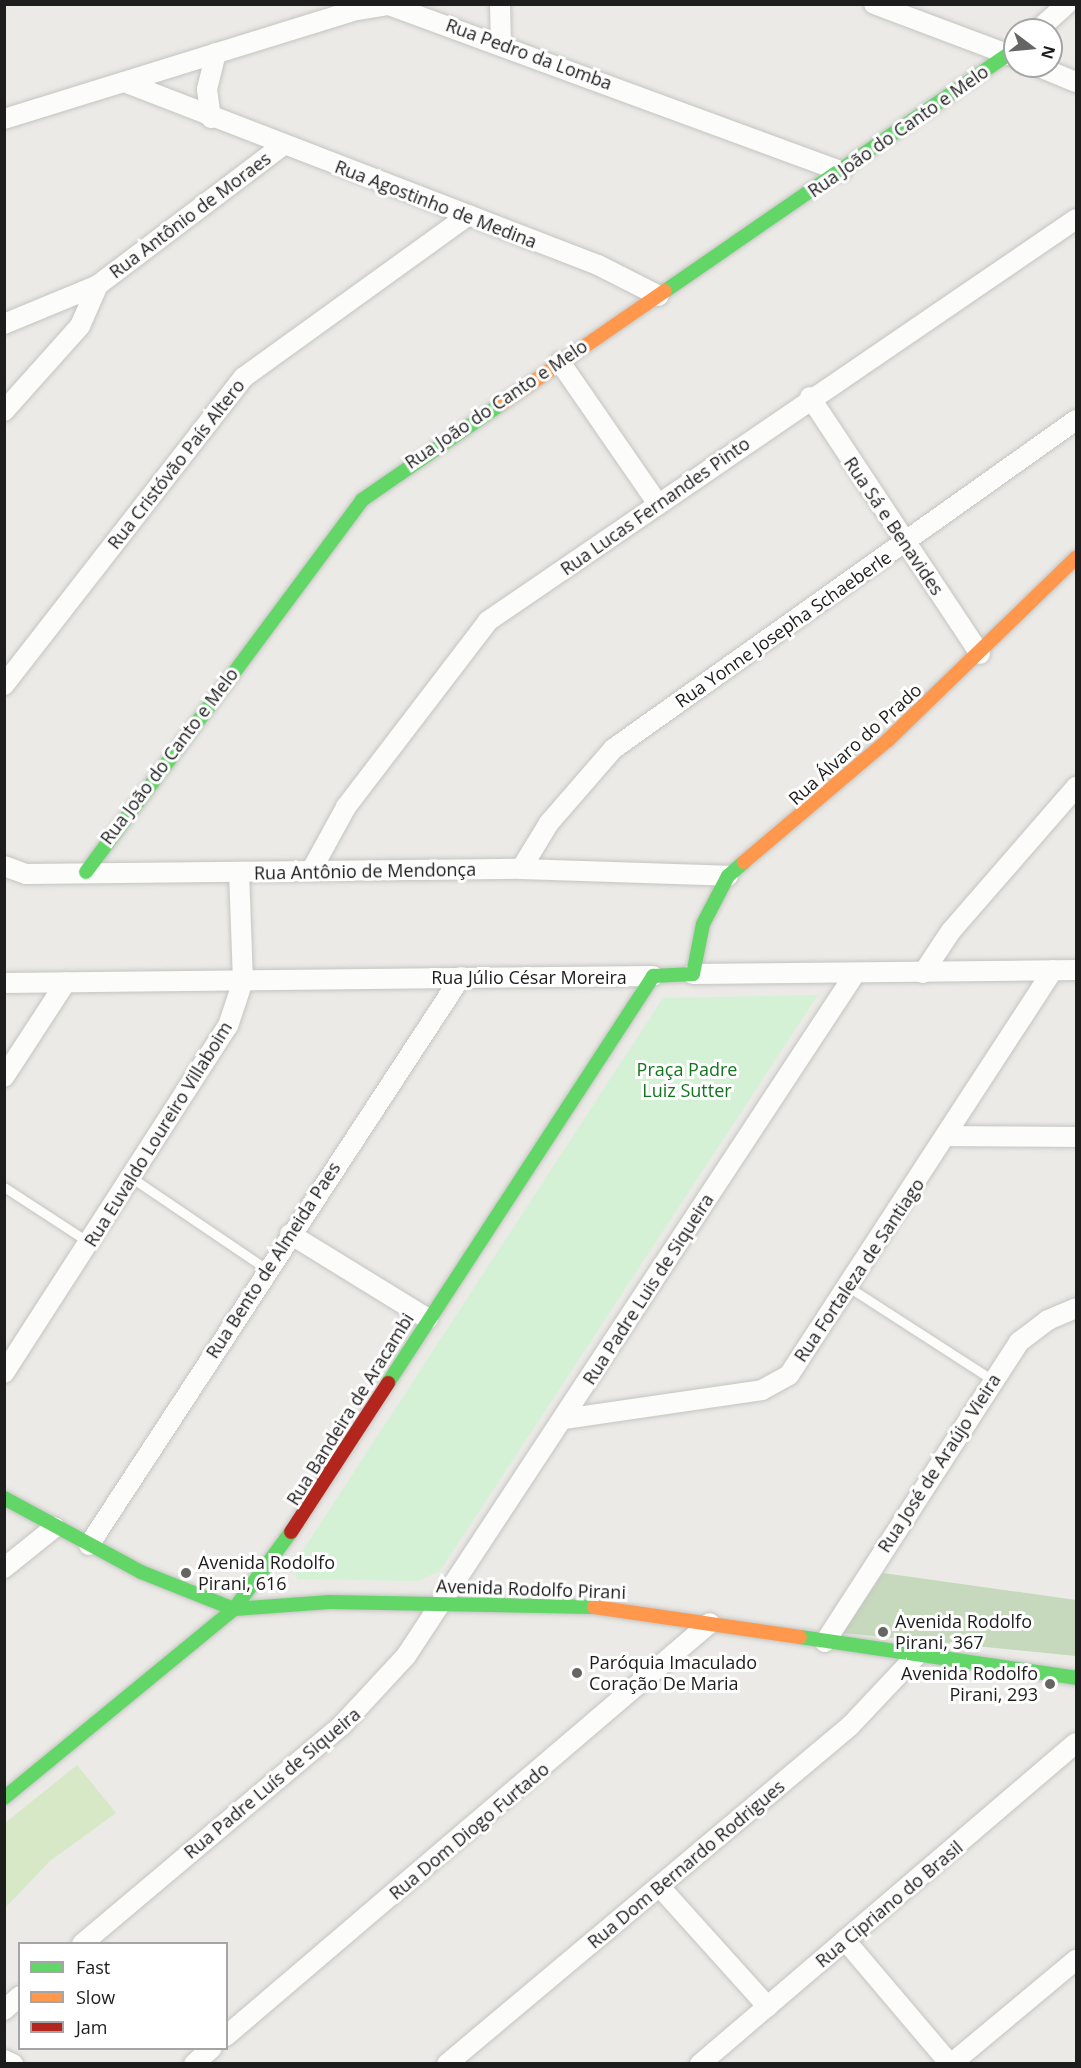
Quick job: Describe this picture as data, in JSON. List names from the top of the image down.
{
  "streets": {
    "street": [
      "Rua Pedro da Lomba",
      "Rua João do Canto e Melo",
      "Rua Agostinho de Medina",
      "Rua Antônio de Moraes",
      "Rua Cristóvão País Altero",
      "Rua Lucas Fernandes Pinto",
      "Rua Sá e Benavides",
      "Rua Yonne Josepha Schaeberle",
      "Rua Álvaro do Prado",
      "Rua Antônio de Mendonça",
      "Rua Júlio César Moreira",
      "Rua Euvaldo Loureiro Villaboim",
      "Rua Bento de Almeida Paes",
      "Rua Fortaleza de Santiago",
      "Rua Padre Luis de Siqueira",
      "Rua Bandeira de Aracambi",
      "Rua José de Araújo Vieira",
      "Avenida Rodolfo Pirani",
      "Rua Padre Luís de Siqueira",
      "Rua Dom Diogo Furtado",
      "Rua Dom Bernardo Rodrigues",
      "Rua Cipriano do Brasil"
    ]
  },
  "crossings": [
    ["Rua Pedro da Lomba", "Rua João do Canto e Melo"],
    ["Rua Pedro da Lomba", "Rua Agostinho de Medina"],
    ["Rua João do Canto e Melo", "Rua Agostinho de Medina"],
    ["Rua João do Canto e Melo", "Rua Antônio de Mendonça"],
    ["Rua Agostinho de Medina", "Rua Antônio de Moraes"],
    ["Rua Agostinho de Medina", "Rua Cristóvão País Altero"],
    ["Rua Lucas Fernandes Pinto", "Rua Sá e Benavides"],
    ["Rua Lucas Fernandes Pinto", "Rua Antônio de Mendonça"],
    ["Rua Sá e Benavides", "Rua Yonne Josepha Schaeberle"],
    ["Rua Sá e Benavides", "Rua Álvaro do Prado"],
    ["Rua Yonne Josepha Schaeberle", "Rua Antônio de Mendonça"],
    ["Rua Álvaro do Prado", "Rua Antônio de Mendonça"],
    ["Rua Álvaro do Prado", "Rua Júlio César Moreira"],
    ["Rua Antônio de Mendonça", "Rua Euvaldo Loureiro Villaboim"],
    ["Rua Júlio César Moreira", "Rua Euvaldo Loureiro Villaboim"],
    ["Rua Júlio César Moreira", "Rua Bento de Almeida Paes"],
    ["Rua Júlio César Moreira", "Rua Fortaleza de Santiago"],
    ["Rua Júlio César Moreira", "Rua Padre Luis de Siqueira"],
    ["Rua Júlio César Moreira", "Rua Bandeira de Aracambi"],
    ["Rua Bento de Almeida Paes", "Avenida Rodolfo Pirani"],
    ["Rua Fortaleza de Santiago", "Rua Padre Luis de Siqueira"],
    ["Rua Padre Luis de Siqueira", "Avenida Rodolfo Pirani"],
    ["Rua Padre Luis de Siqueira", "Rua Padre Luís de Siqueira"],
    ["Rua Bandeira de Aracambi", "Avenida Rodolfo Pirani"],
    ["Rua José de Araújo Vieira", "Avenida Rodolfo Pirani"],
    ["Avenida Rodolfo Pirani", "Rua Padre Luís de Siqueira"],
    ["Avenida Rodolfo Pirani", "Rua Dom Diogo Furtado"],
    ["Avenida Rodolfo Pirani", "Rua Dom Bernardo Rodrigues"]
  ],
  "parks": ["Praça Padre Luiz Sutter"],
  "places": [
    "Avenida Rodolfo Pirani, 616",
    "Avenida Rodolfo Pirani, 367",
    "Paróquia Imaculado Coração De Maria",
    "Avenida Rodolfo Pirani, 293"
  ],
  "legend": ["Fast", "Slow", "Jam"],
  "north": "right"
}
